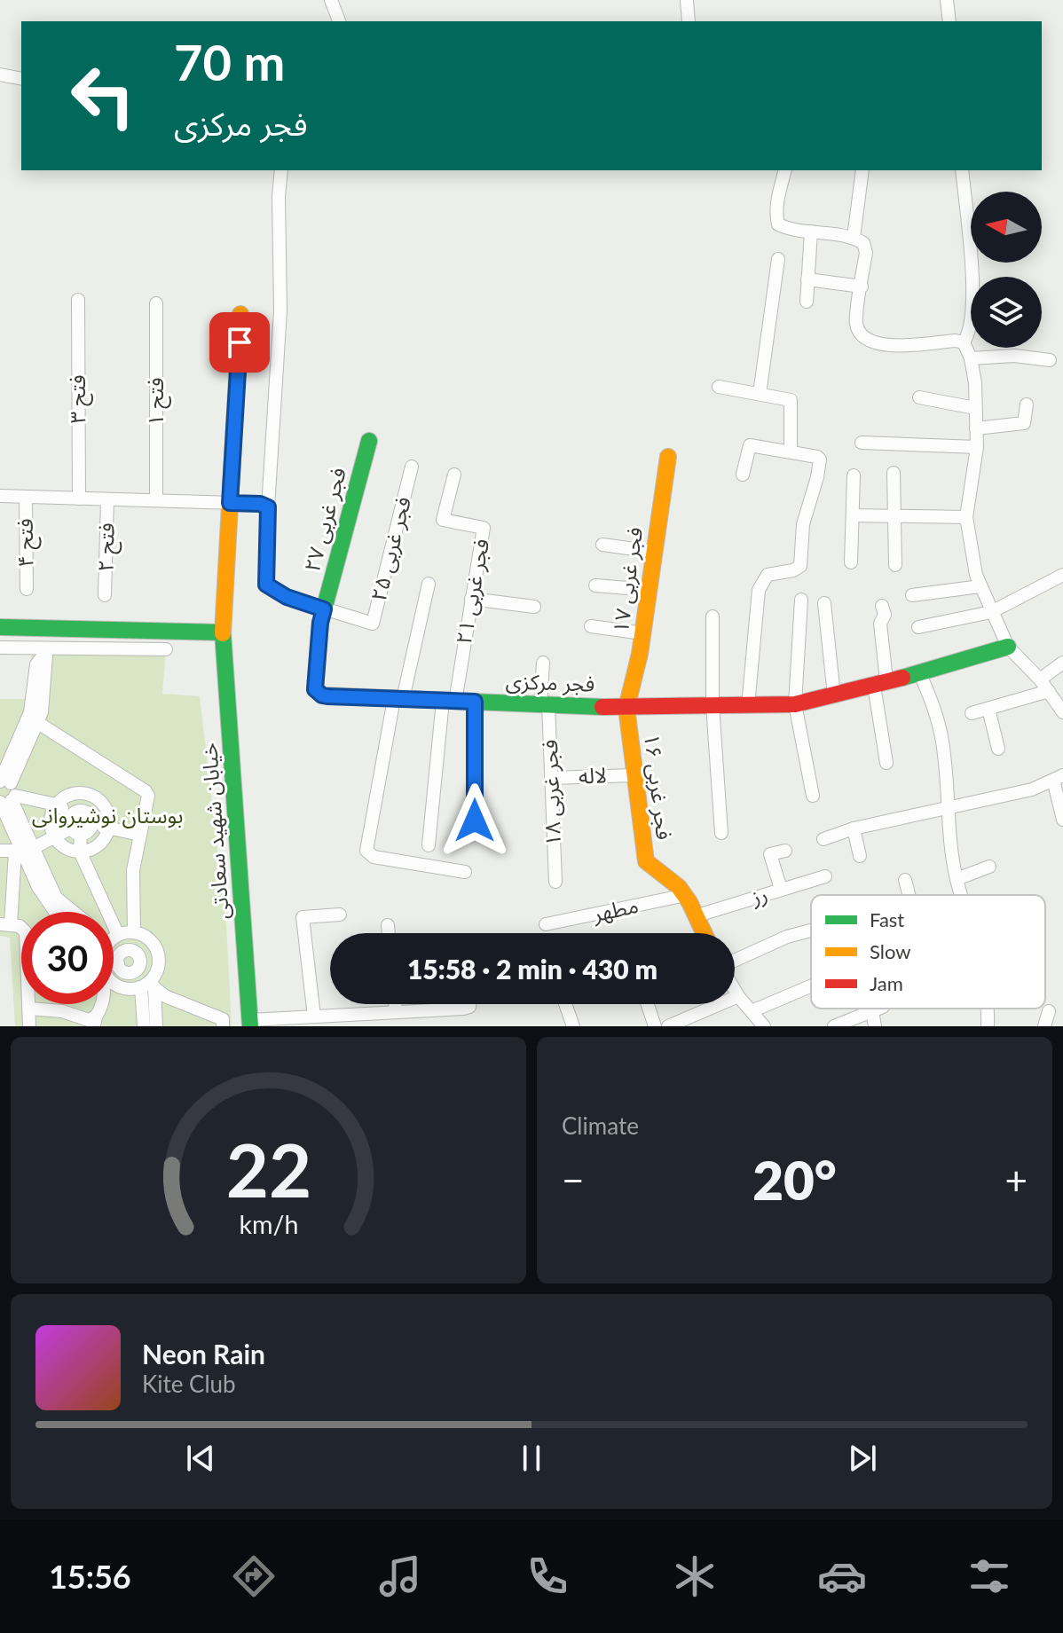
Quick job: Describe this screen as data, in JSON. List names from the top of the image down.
{
  "streets": {
    "street": [
      "فتح ۳",
      "فتح ۱",
      "فجر غربی ۲۷",
      "فتح ۴",
      "فتح ۲",
      "فجر غربی ۲۵",
      "فجر غربی ۱۷",
      "فجر غربی ۲۱",
      "فجر مرکزی",
      "لاله",
      "فجر غربی ۱۶",
      "فجر غربی ۱۸",
      "خیابان شهید سعادتی",
      "رز",
      "مطهر"
    ]
  },
  "crossings": [
    ["فجر غربی ۲۷", "فجر غربی ۲۵"],
    ["فجر غربی ۲۷", "فجر مرکزی"],
    ["فجر غربی ۲۵", "فجر مرکزی"],
    ["فجر غربی ۱۷", "فجر مرکزی"],
    ["فجر غربی ۱۷", "فجر غربی ۱۶"],
    ["فجر غربی ۲۱", "فجر مرکزی"],
    ["فجر مرکزی", "فجر غربی ۱۶"],
    ["فجر مرکزی", "فجر غربی ۱۸"],
    ["لاله", "فجر غربی ۱۶"],
    ["لاله", "فجر غربی ۱۸"],
    ["فجر غربی ۱۶", "مطهر"]
  ],
  "parks": ["بوستان نوشیروانی"],
  "legend": ["Fast", "Slow", "Jam"],
  "north": "left",
  "page": {
    "turn": ["70 m", "فجر مرکزی"],
    "limit": "30",
    "trip": "15:58 · 2 min · 430 m",
    "tile": "Climate",
    "heat": ["−", "20°", "+"],
    "song": ["Neon Rain", "Kite Club"],
    "tabs": "15:56",
    "gauge": ["22", "km/h"]
  }
}
